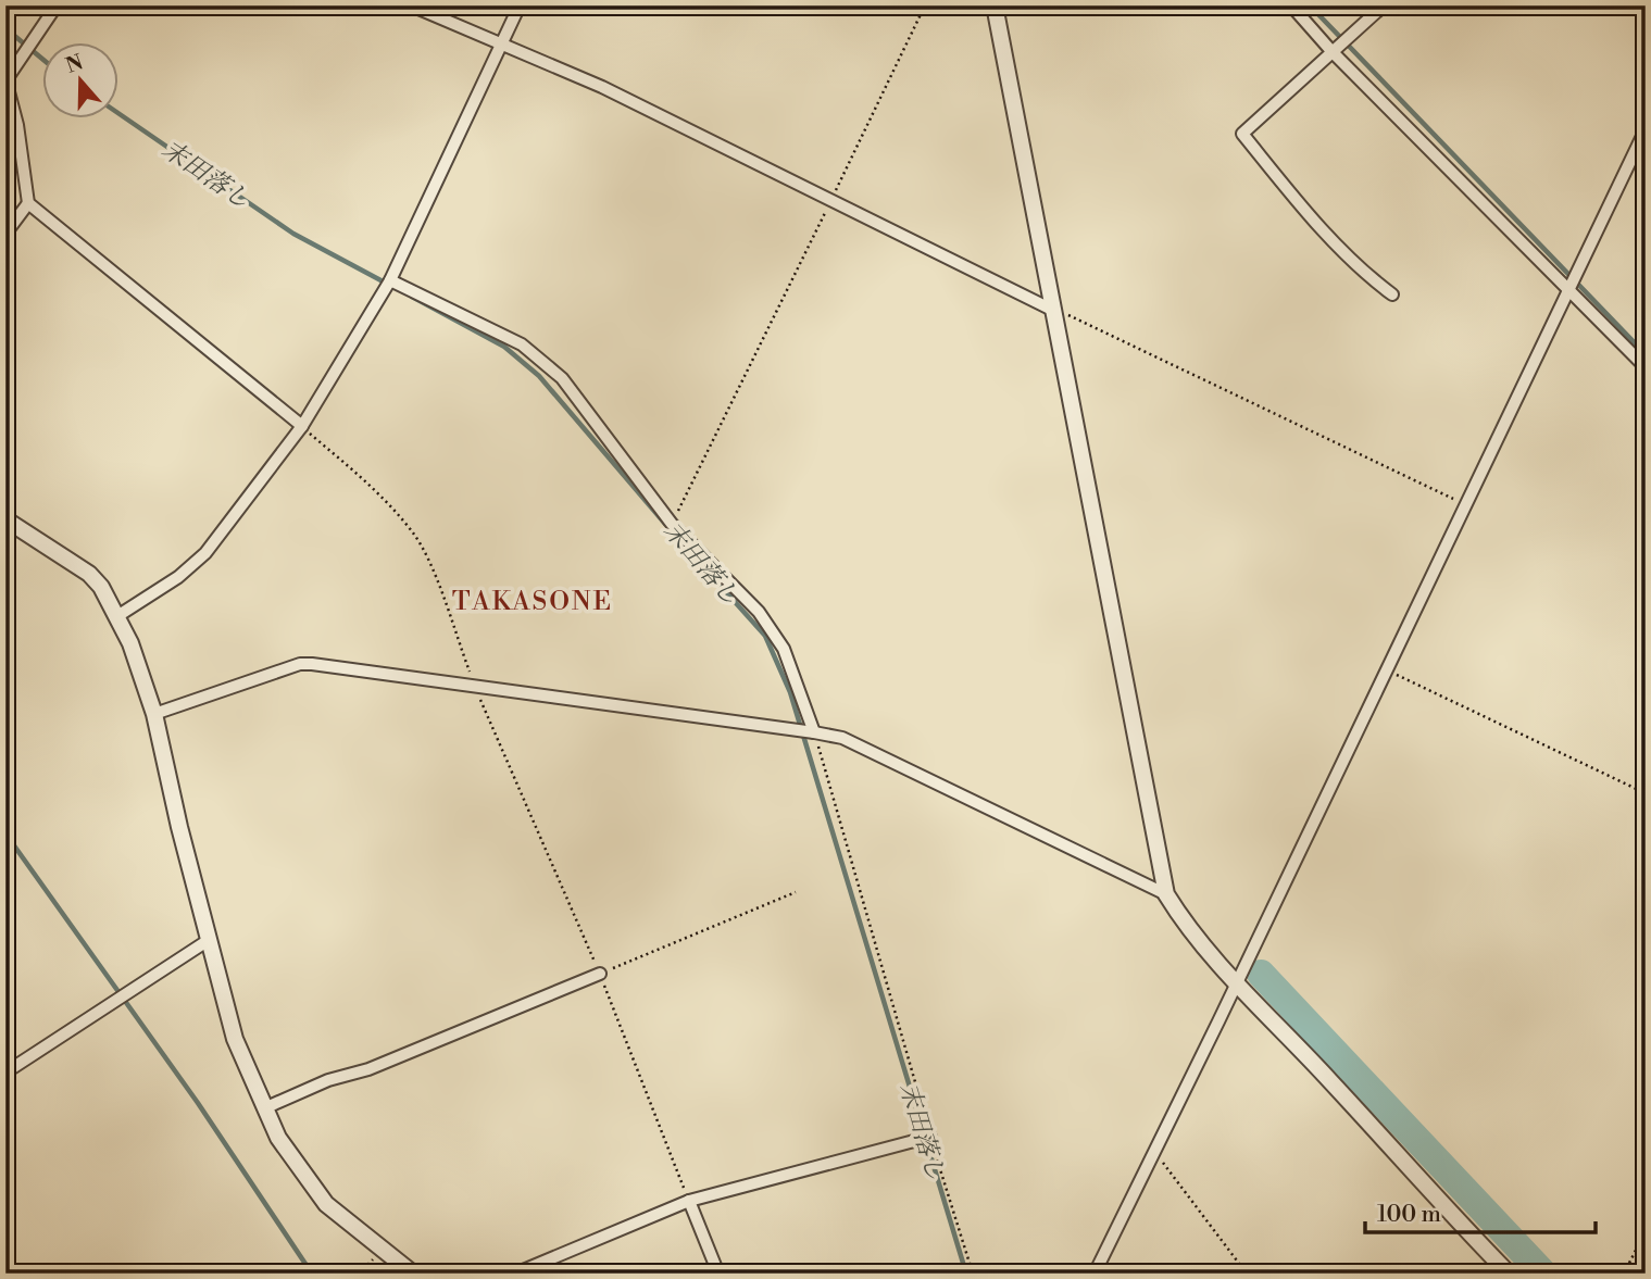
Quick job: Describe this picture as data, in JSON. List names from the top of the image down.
{
  "districts": ["TAKASONE"],
  "water": ["末田落し"],
  "scale_bar": "100 m",
  "north": "top"
}
